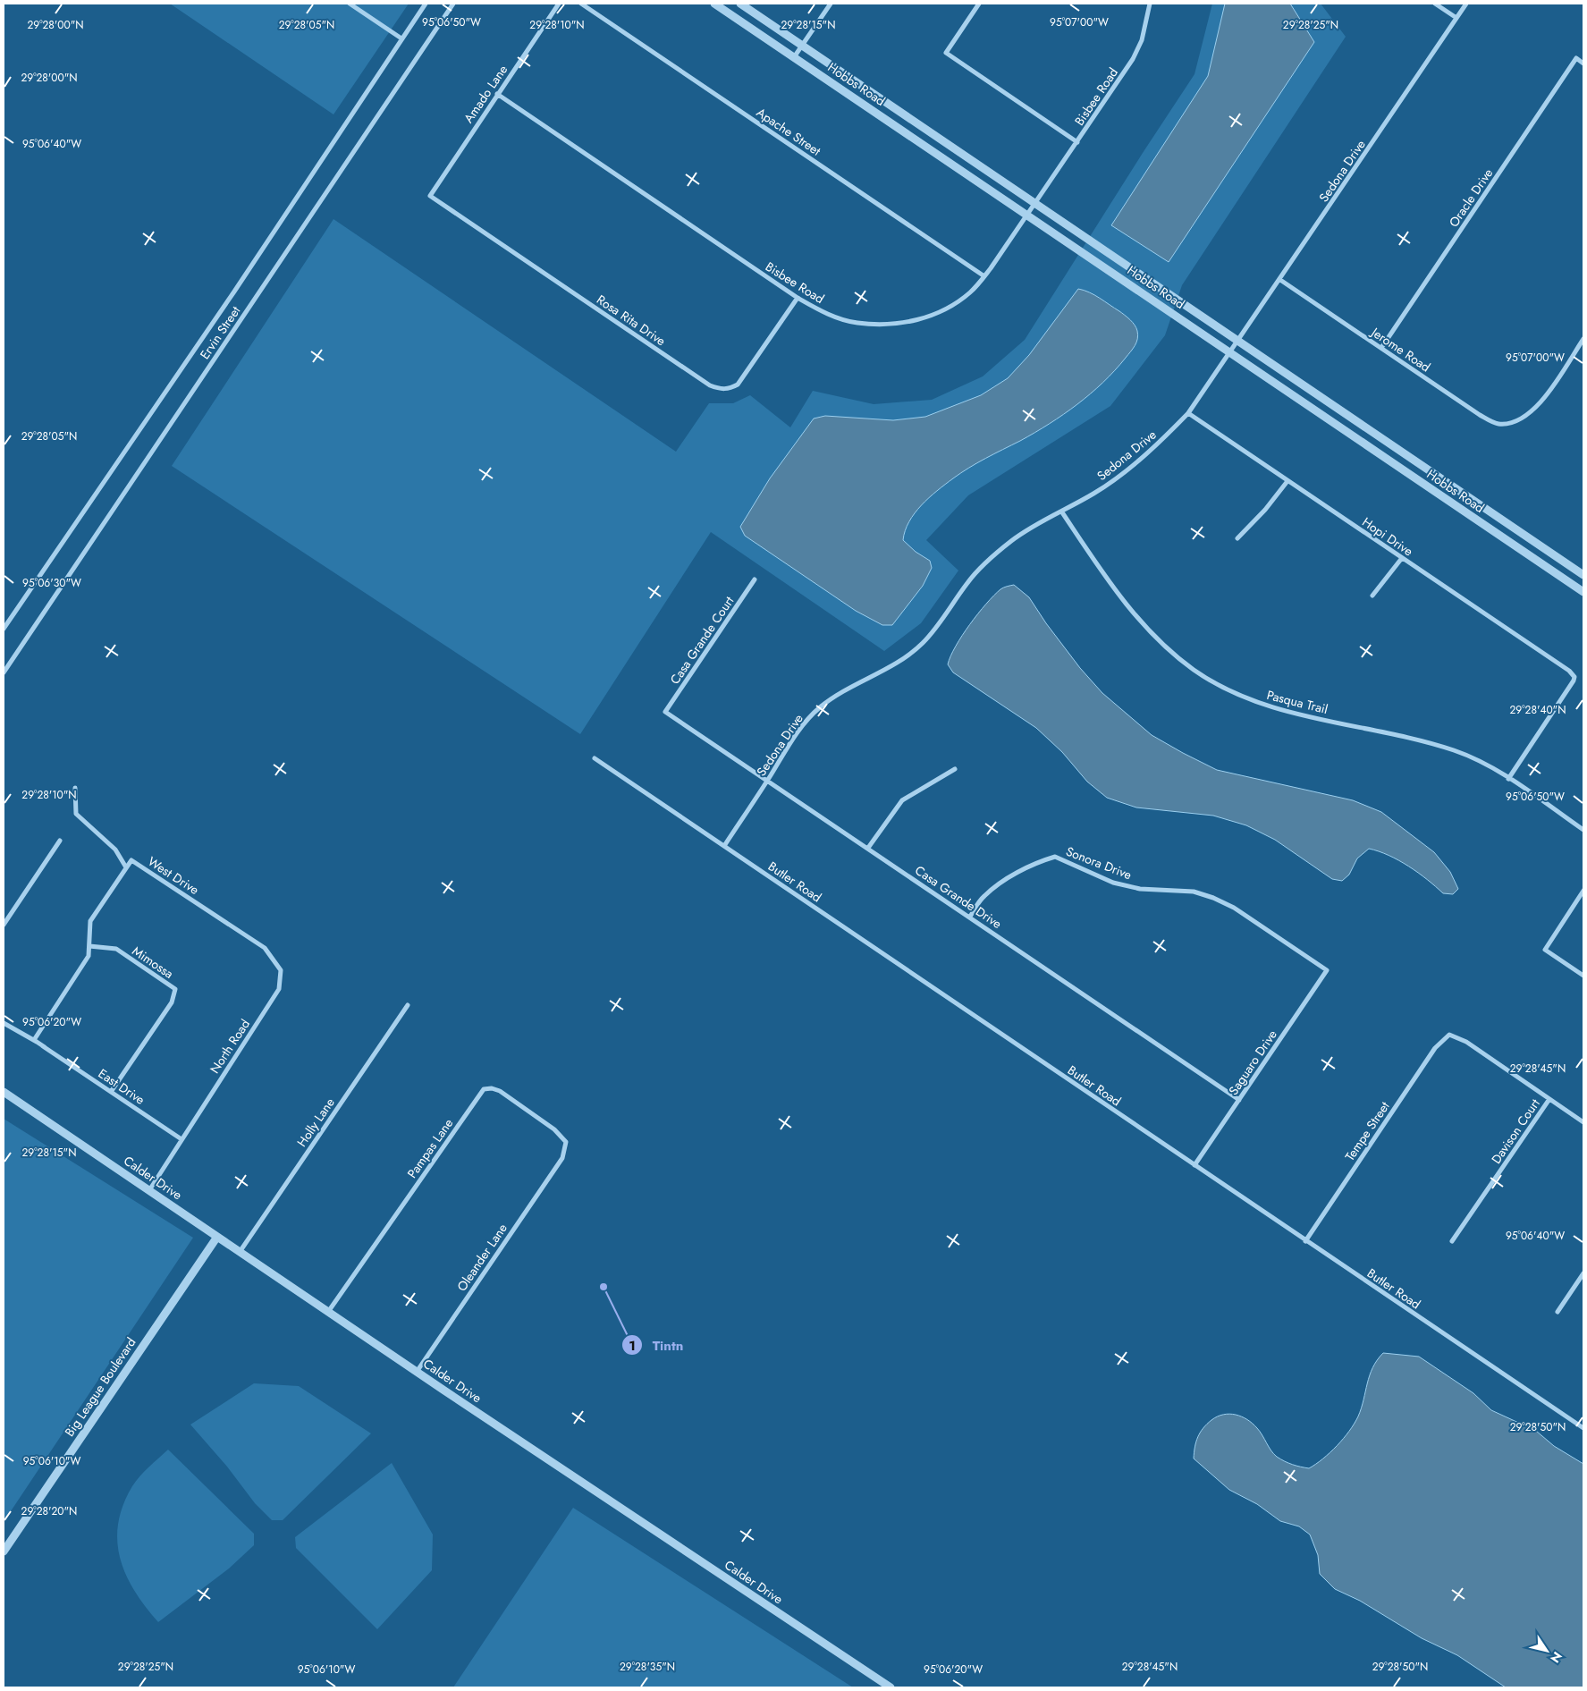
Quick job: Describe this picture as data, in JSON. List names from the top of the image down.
{
  "streets": {
    "street": [
      "Hobbs Road",
      "Amado Lane",
      "Bisbee Road",
      "Apache Street",
      "Sedona Drive",
      "Oracle Drive",
      "Rosa Rita Drive",
      "Ervin Street",
      "Jerome Road",
      "Hopi Drive",
      "Casa Grande Court",
      "Pasqua Trail",
      "Sonora Drive",
      "West Drive",
      "Butler Road",
      "Casa Grande Drive",
      "Mimossa",
      "North Road",
      "Saguaro Drive",
      "East Drive",
      "Holly Lane",
      "Tempe Street",
      "Davison Court",
      "Pampas Lane",
      "Calder Drive",
      "Oleander Lane",
      "Big League Boulevard"
    ]
  },
  "crossings": [
    ["Hobbs Road", "Bisbee Road"],
    ["Hobbs Road", "Sedona Drive"],
    ["Amado Lane", "Bisbee Road"],
    ["Amado Lane", "Rosa Rita Drive"],
    ["Bisbee Road", "Apache Street"],
    ["Bisbee Road", "Rosa Rita Drive"],
    ["Sedona Drive", "Jerome Road"],
    ["Sedona Drive", "Hopi Drive"],
    ["Sedona Drive", "Pasqua Trail"],
    ["Sedona Drive", "Butler Road"],
    ["Sedona Drive", "Casa Grande Drive"],
    ["Oracle Drive", "Jerome Road"],
    ["Hopi Drive", "Pasqua Trail"],
    ["Casa Grande Court", "Casa Grande Drive"],
    ["Sonora Drive", "Casa Grande Drive"],
    ["Sonora Drive", "Saguaro Drive"],
    ["West Drive", "North Road"],
    ["Butler Road", "Saguaro Drive"],
    ["Butler Road", "Tempe Street"],
    ["Casa Grande Drive", "Saguaro Drive"],
    ["Mimossa", "East Drive"],
    ["North Road", "East Drive"],
    ["North Road", "Calder Drive"],
    ["Holly Lane", "Calder Drive"],
    ["Tempe Street", "Davison Court"],
    ["Pampas Lane", "Calder Drive"],
    ["Pampas Lane", "Oleander Lane"],
    ["Calder Drive", "Oleander Lane"],
    ["Calder Drive", "Big League Boulevard"]
  ],
  "places": ["Tintn"],
  "north": "bottom right",
  "coordinates": [
    "95°06'50\"W",
    "95°07'00\"W",
    "29°28'00\"N",
    "29°28'05\"N",
    "29°28'10\"N",
    "29°28'15\"N",
    "29°28'25\"N",
    "95°06'40\"W",
    "95°06'30\"W",
    "29°28'40\"N",
    "95°06'20\"W",
    "29°28'45\"N",
    "29°28'50\"N",
    "95°06'10\"W",
    "29°28'20\"N",
    "29°28'35\"N"
  ]
}
